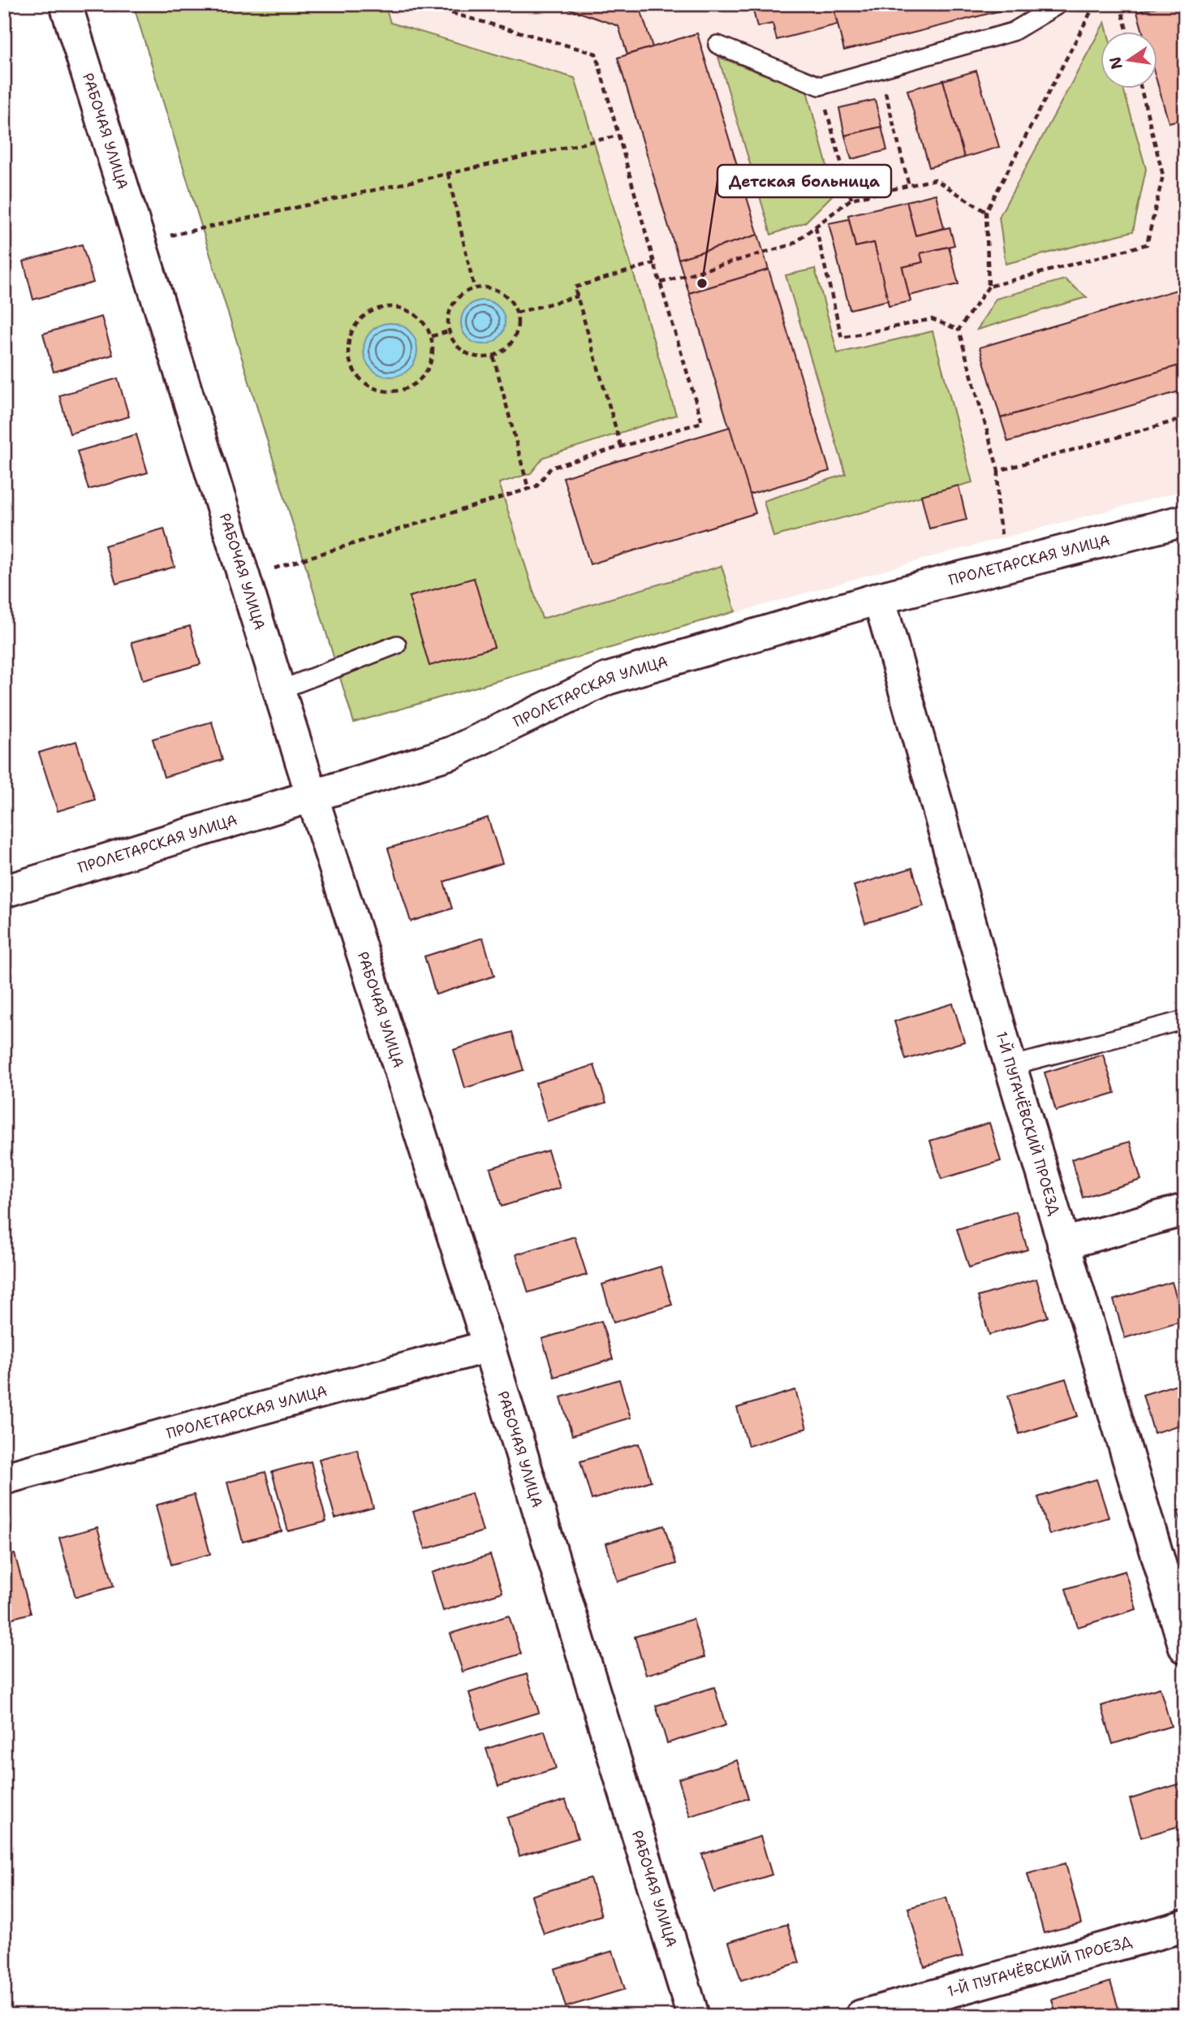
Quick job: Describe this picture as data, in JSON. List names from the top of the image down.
{
  "streets": {
    "street": ["РАБОЧАЯ УЛИЦА", "ПРОЛЕТАРСКАЯ УЛИЦА", "1-Й ПУГАЧЁВСКИЙ ПРОЕЗД"]
  },
  "crossings": [
    ["РАБОЧАЯ УЛИЦА", "ПРОЛЕТАРСКАЯ УЛИЦА"],
    ["ПРОЛЕТАРСКАЯ УЛИЦА", "1-Й ПУГАЧЁВСКИЙ ПРОЕЗД"]
  ],
  "places": ["Детская больница"],
  "north": "left"
}
